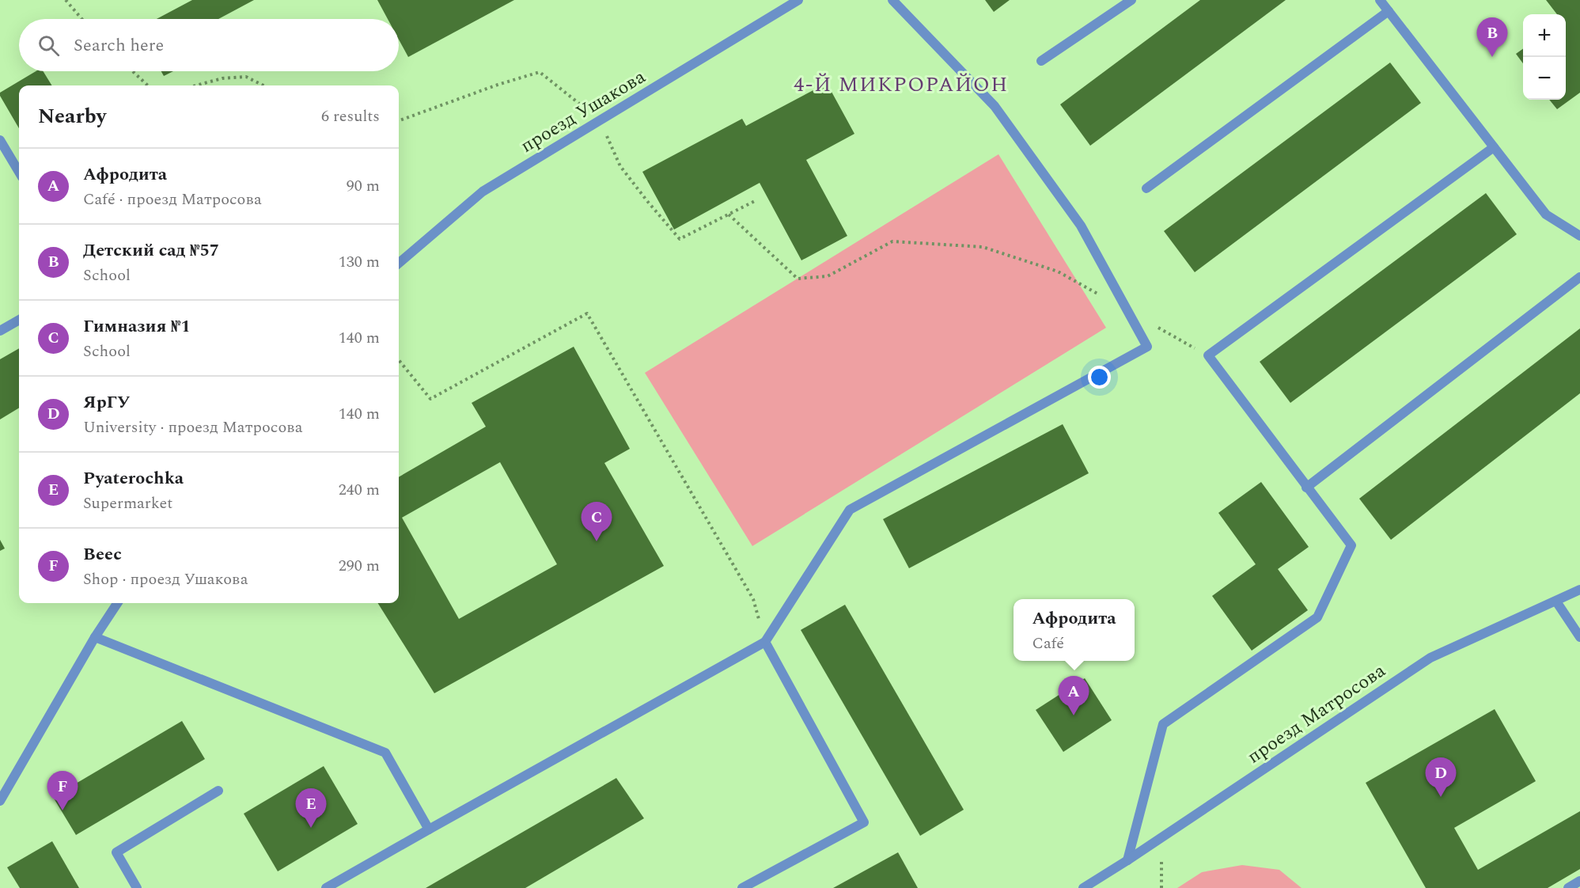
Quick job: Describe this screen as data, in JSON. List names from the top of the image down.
{
  "streets": {
    "street": ["проезд Ушакова", "проезд Матросова"]
  },
  "districts": ["4-Й МИКРОРАЙОН"],
  "page": {
    "map_buttons": ["+", "−"],
    "pins": [
      "B",
      "C",
      "A",
      "D",
      "F",
      "E"
    ],
    "search": "Search here",
    "heading": ["Nearby", "6 results"],
    "list": [
      {
        "mark": "A",
        "name": "Афродита",
        "note": "Café · проезд Матросова",
        "value": "90 m"
      },
      {
        "mark": "B",
        "name": "Детский сад №57",
        "note": "School",
        "value": "130 m"
      },
      {
        "mark": "C",
        "name": "Гимназия №1",
        "note": "School",
        "value": "140 m"
      },
      {
        "mark": "D",
        "name": "ЯрГУ",
        "note": "University · проезд Матросова",
        "value": "140 m"
      },
      {
        "mark": "E",
        "name": "Pyaterochka",
        "note": "Supermarket",
        "value": "240 m"
      },
      {
        "mark": "F",
        "name": "Веес",
        "note": "Shop · проезд Ушакова",
        "value": "290 m"
      }
    ],
    "popup": ["Афродита", "Café"]
  }
}
